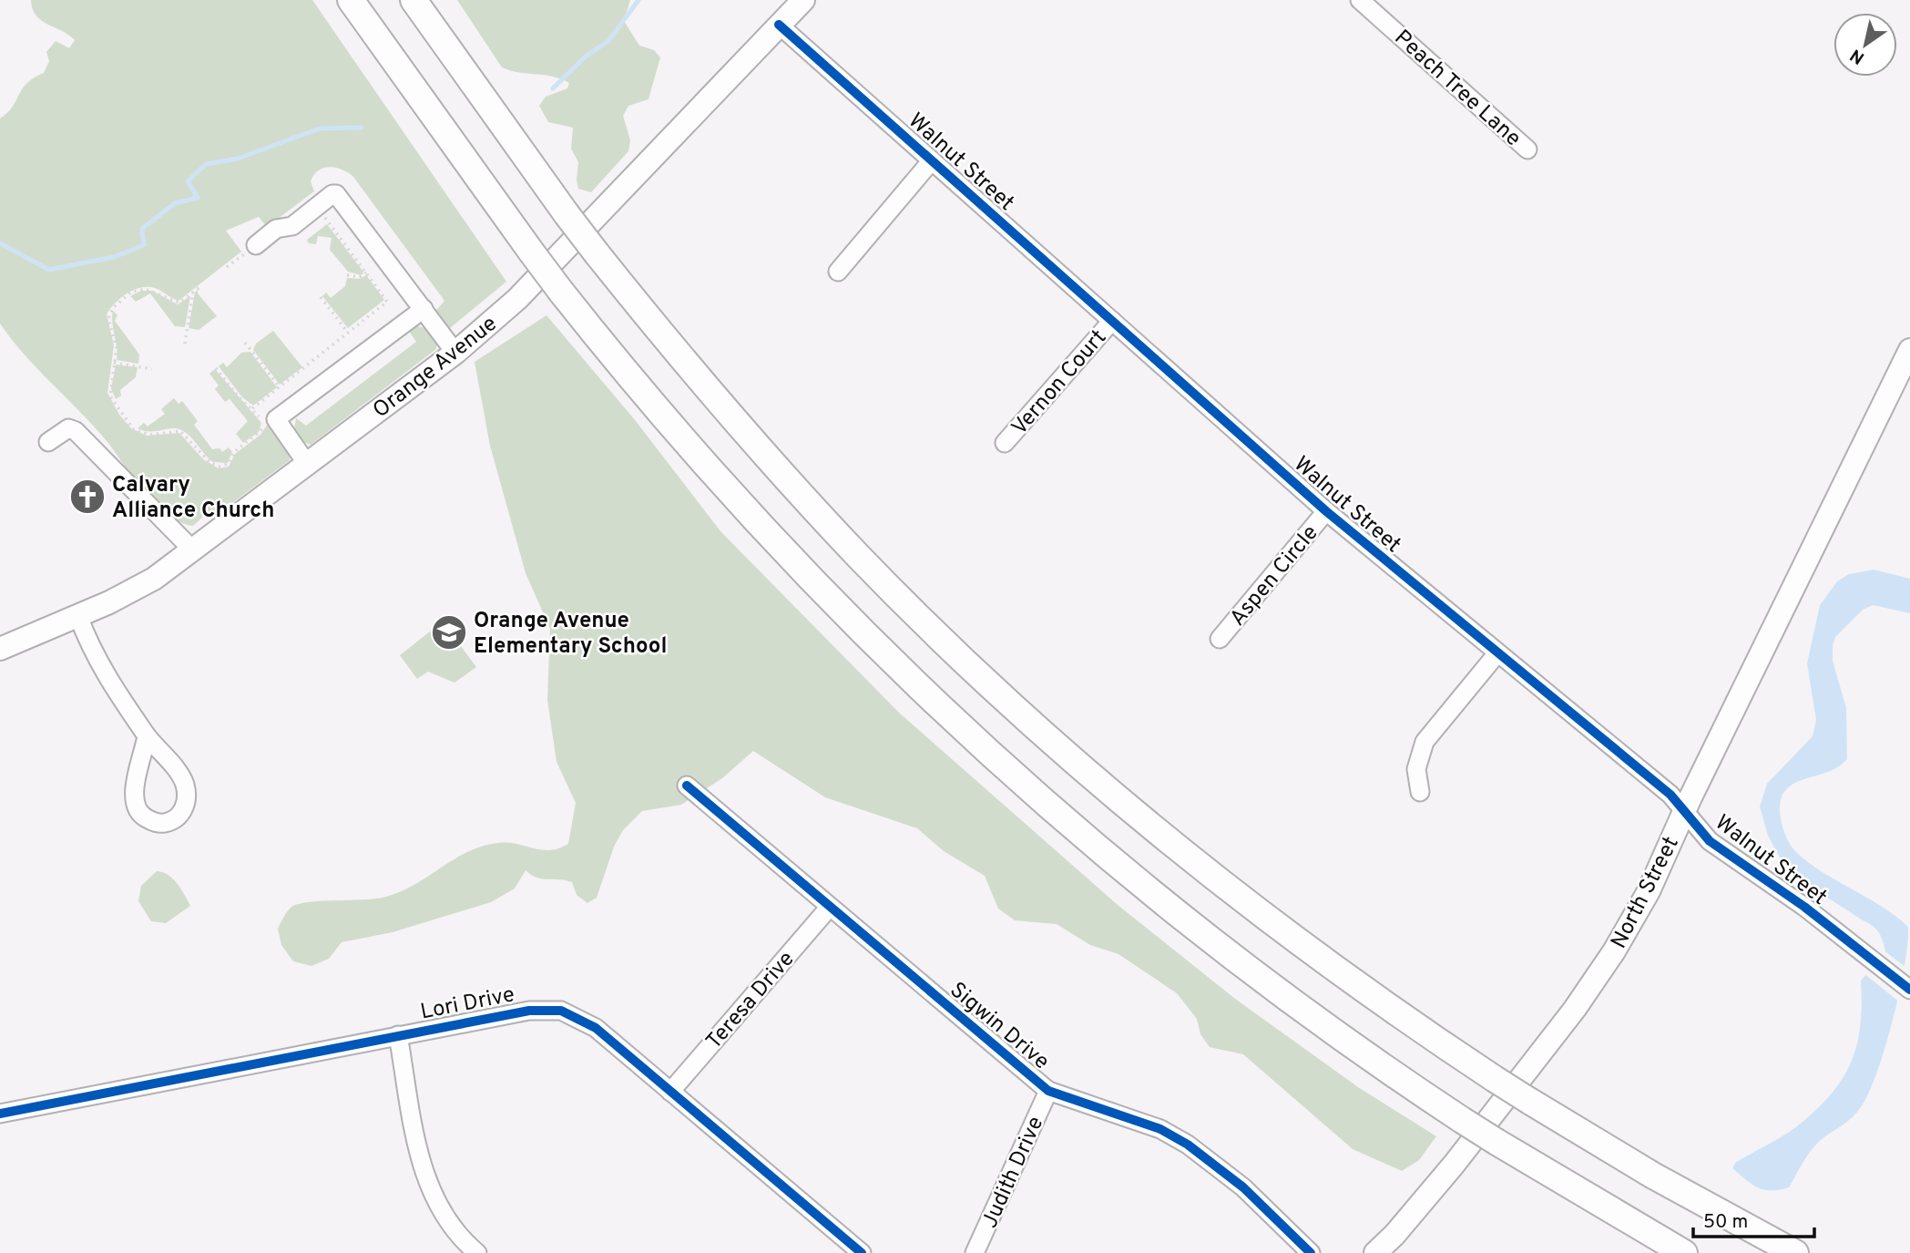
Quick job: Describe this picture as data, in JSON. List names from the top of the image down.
{
  "streets": {
    "main road": ["Orange Avenue", "North Street"],
    "street": [
      "Peach Tree Lane",
      "Walnut Street",
      "Vernon Court",
      "Aspen Circle",
      "Teresa Drive",
      "Lori Drive",
      "Sigwin Drive",
      "Judith Drive"
    ]
  },
  "crossings": [
    ["Walnut Street", "Orange Avenue"],
    ["Walnut Street", "Vernon Court"],
    ["Walnut Street", "Aspen Circle"],
    ["Walnut Street", "North Street"],
    ["Teresa Drive", "Lori Drive"],
    ["Teresa Drive", "Sigwin Drive"],
    ["Sigwin Drive", "Judith Drive"]
  ],
  "places": {
    "church": ["Calvary Alliance Church"],
    "school or university": ["Orange Avenue Elementary School"]
  },
  "scale_bar": "50 m",
  "north": "bottom left"
}
